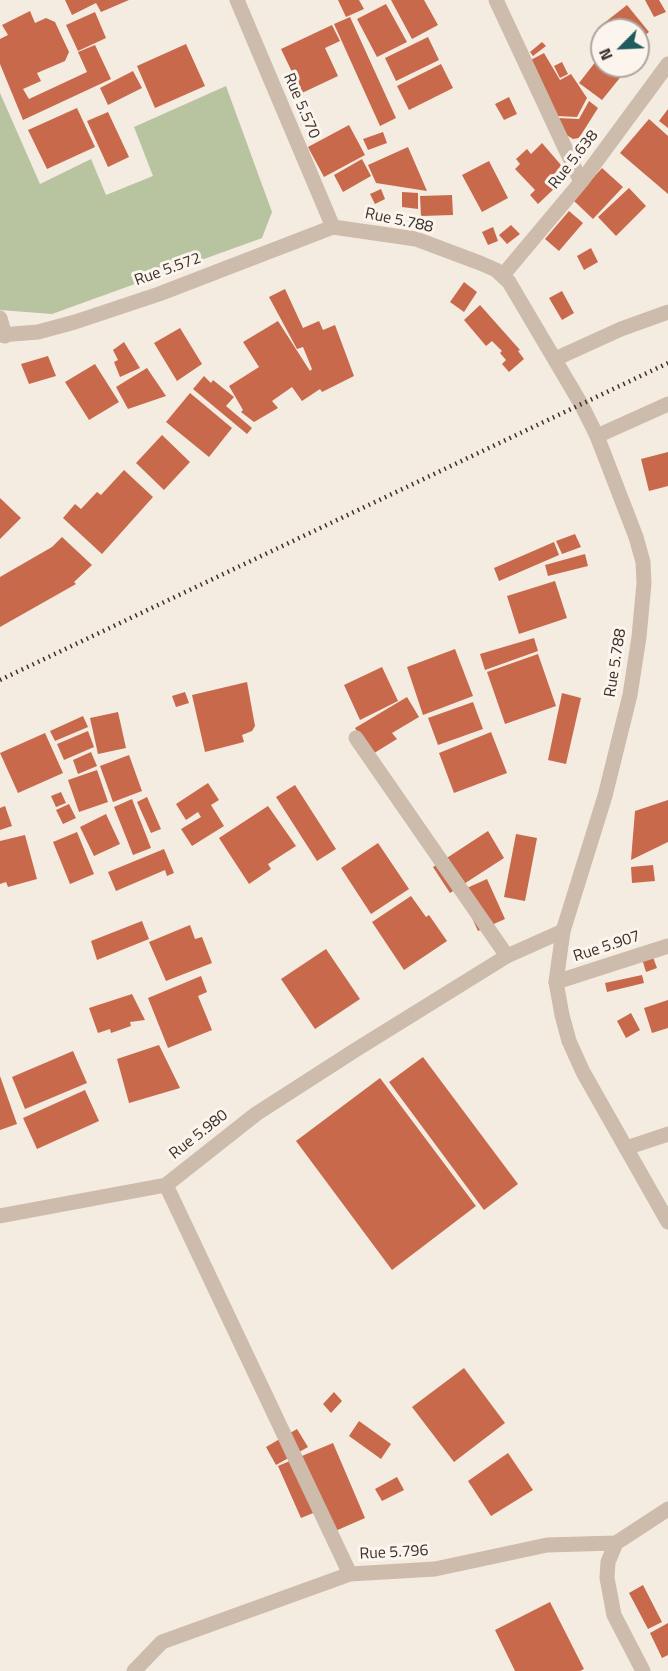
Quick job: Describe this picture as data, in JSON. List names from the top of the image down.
{
  "streets": {
    "street": [
      "Rue 5.570",
      "Rue 5.638",
      "Rue 5.788",
      "Rue 5.572",
      "Rue 5.907",
      "Rue 5.980",
      "Rue 5.796"
    ]
  },
  "crossings": [
    ["Rue 5.570", "Rue 5.788"],
    ["Rue 5.570", "Rue 5.572"],
    ["Rue 5.638", "Rue 5.788"],
    ["Rue 5.788", "Rue 5.572"],
    ["Rue 5.788", "Rue 5.907"],
    ["Rue 5.788", "Rue 5.980"],
    ["Rue 5.980", "Rue 5.796"]
  ],
  "north": "bottom left"
}
